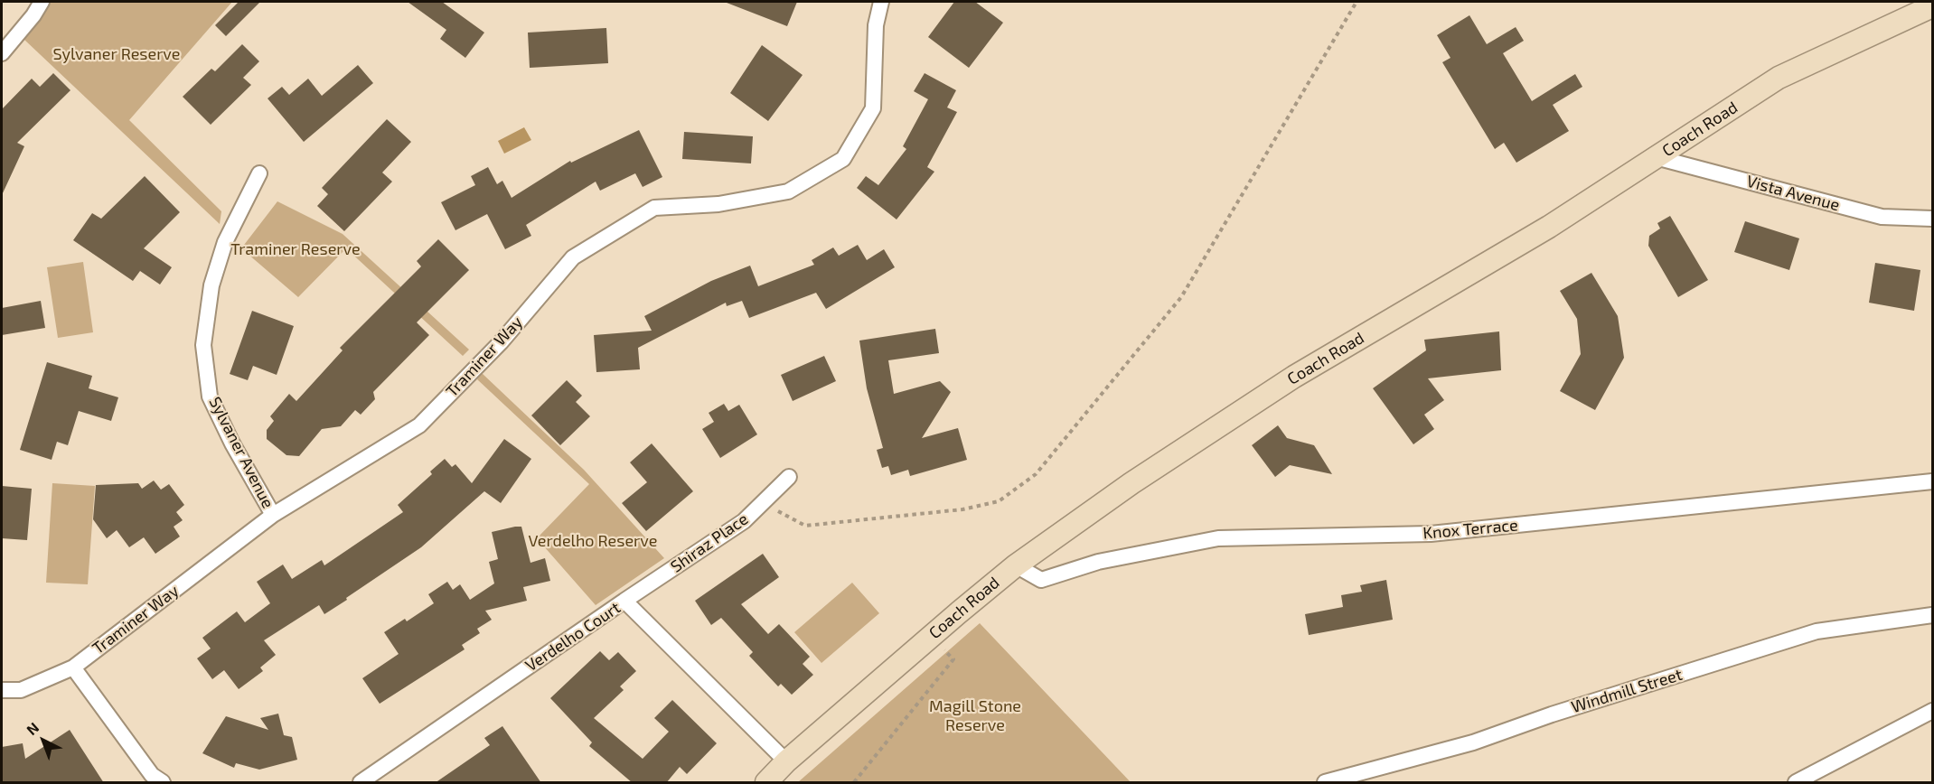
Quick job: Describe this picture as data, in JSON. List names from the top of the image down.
{
  "streets": {
    "street": [
      "Coach Road",
      "Vista Avenue",
      "Traminer Way",
      "Sylvaner Avenue",
      "Knox Terrace",
      "Shiraz Place",
      "Verdelho Court",
      "Windmill Street"
    ]
  },
  "crossings": [
    ["Coach Road", "Vista Avenue"],
    ["Coach Road", "Knox Terrace"],
    ["Coach Road", "Verdelho Court"],
    ["Traminer Way", "Sylvaner Avenue"],
    ["Shiraz Place", "Verdelho Court"]
  ],
  "parks": [
    "Sylvaner Reserve",
    "Traminer Reserve",
    "Verdelho Reserve",
    "Magill Stone Reserve"
  ],
  "north": "top left"
}
